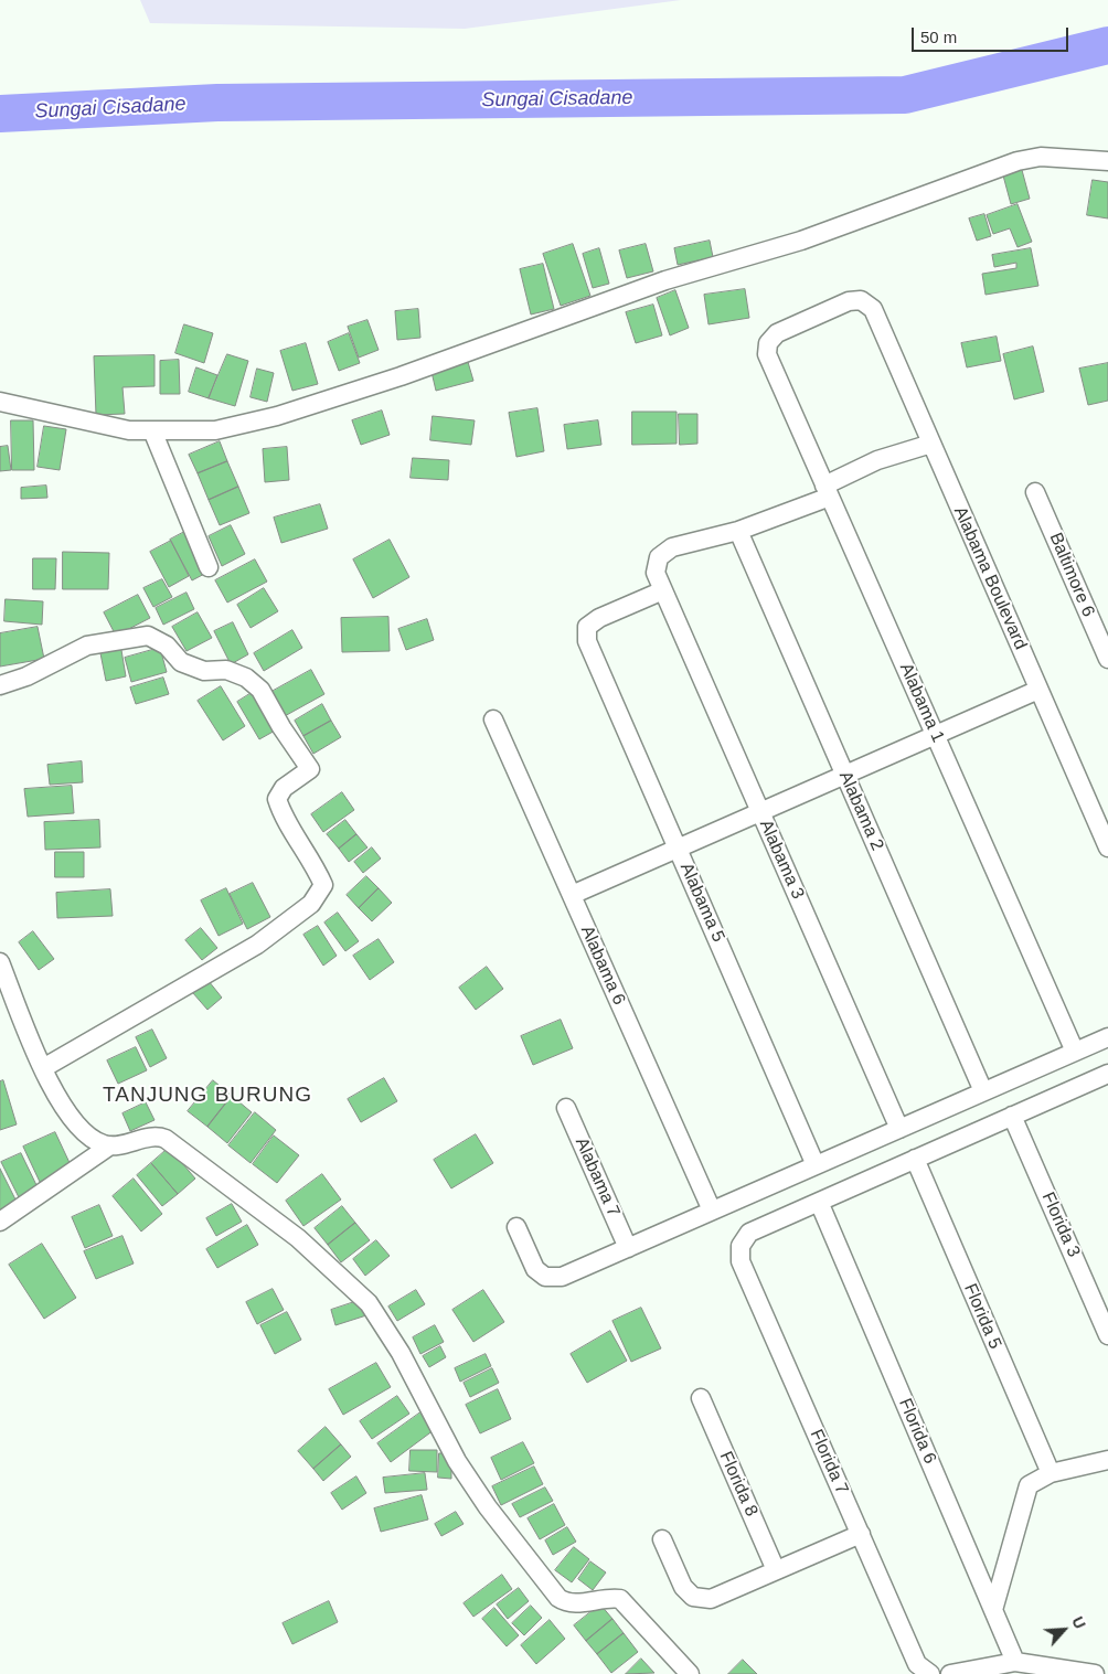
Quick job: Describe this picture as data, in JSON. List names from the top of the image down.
{
  "streets": {
    "street": [
      "Baltimore 6",
      "Alabama Boulevard",
      "Alabama 1",
      "Alabama 2",
      "Alabama 3",
      "Alabama 5",
      "Alabama 6",
      "Alabama 7",
      "Florida 3",
      "Florida 5",
      "Florida 6",
      "Florida 7",
      "Florida 8"
    ]
  },
  "crossings": [
    ["Alabama Boulevard", "Alabama 1"],
    ["Alabama Boulevard", "Alabama 3"],
    ["Alabama 1", "Alabama 3"],
    ["Alabama 2", "Alabama 3"],
    ["Alabama 3", "Alabama 5"],
    ["Florida 6", "Florida 7"]
  ],
  "districts": ["TANJUNG BURUNG"],
  "water": ["Sungai Cisadane"],
  "scale_bar": "50 m",
  "north": "top right"
}
